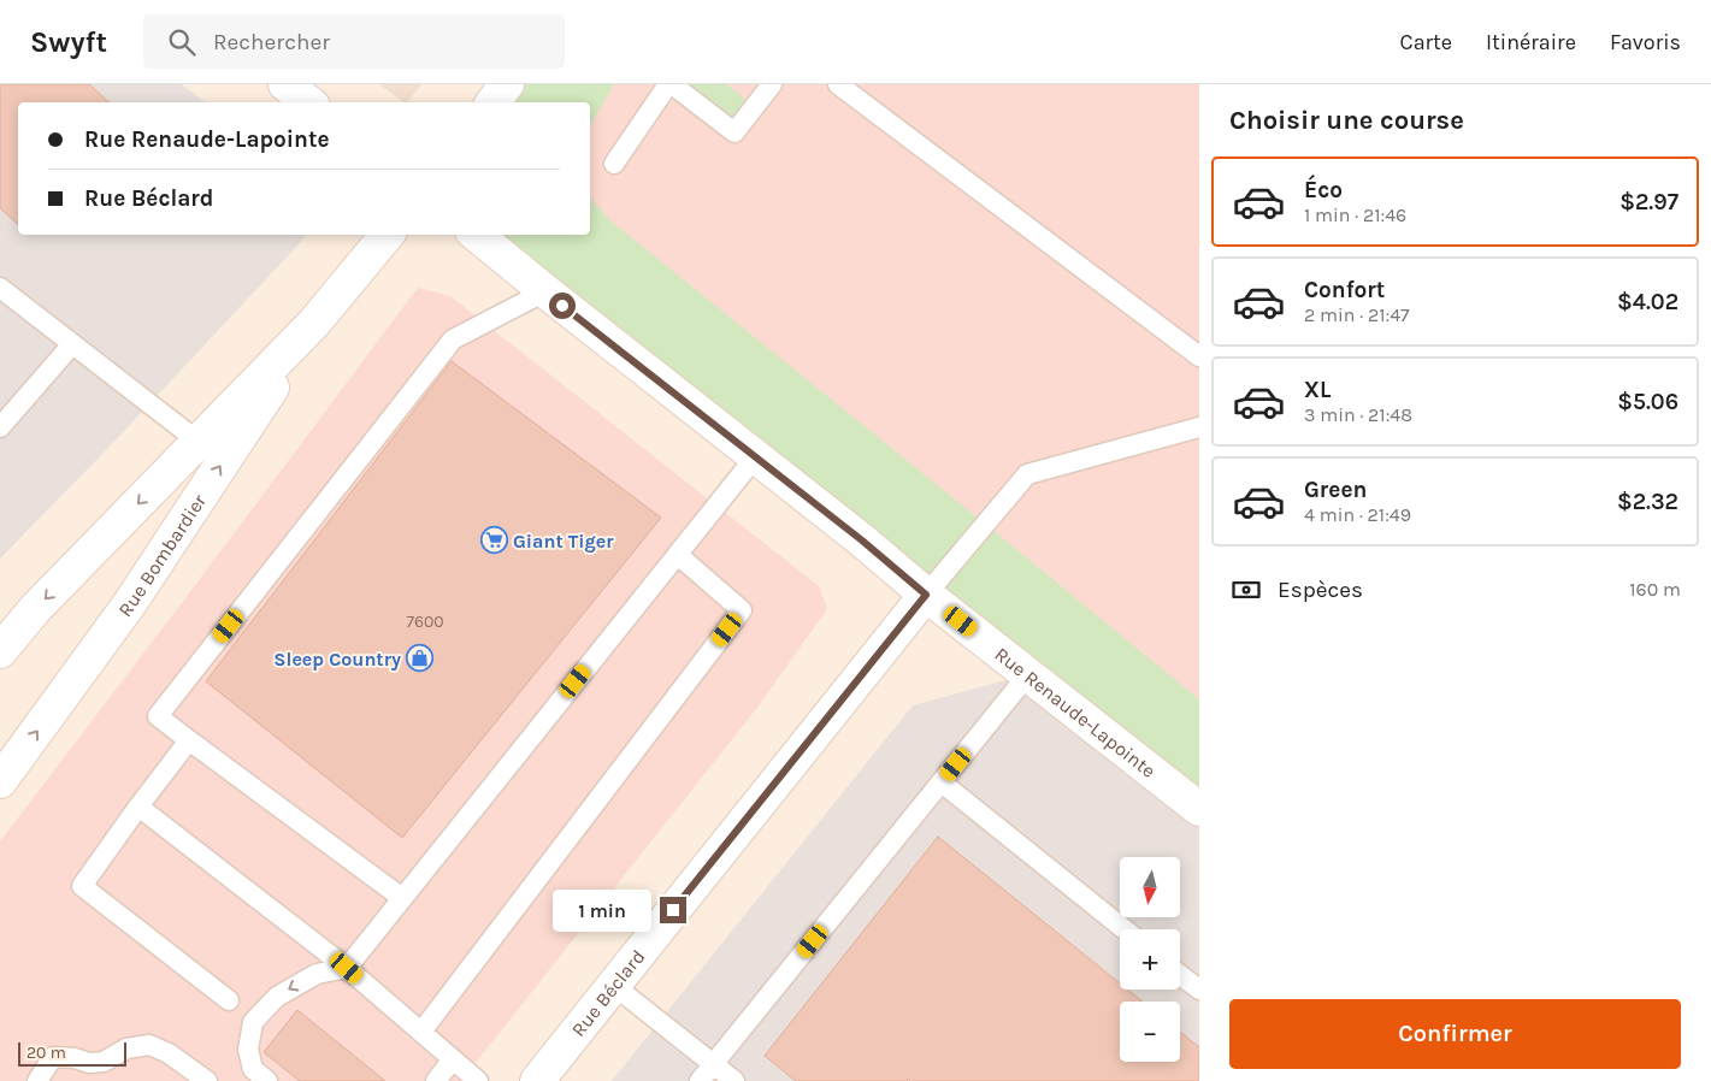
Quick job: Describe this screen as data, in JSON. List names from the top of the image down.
{
  "streets": {
    "street": ["Rue Bombardier", "Rue Renaude-Lapointe", "Rue Béclard"]
  },
  "crossings": [
    ["Rue Renaude-Lapointe", "Rue Béclard"]
  ],
  "places": {
    "supermarket": ["Giant Tiger"],
    "shop": ["Sleep Country"]
  },
  "house_numbers": ["7600"],
  "scale_bar": "20 m",
  "north": "bottom",
  "page": {
    "header": "Swyft",
    "search": "Rechercher",
    "nav": ["Carte", "Itinéraire", "Favoris"],
    "heading": "Choisir une course",
    "banner": ["Rue Renaude-Lapointe", "Rue Béclard"],
    "list": [
      {
        "name": "Éco",
        "note": "1 min · 21:46",
        "value": "$2.97"
      },
      {
        "name": "Confort",
        "note": "2 min · 21:47",
        "value": "$4.02"
      },
      {
        "name": "XL",
        "note": "3 min · 21:48",
        "value": "$5.06"
      },
      {
        "name": "Green",
        "note": "4 min · 21:49",
        "value": "$2.32"
      }
    ],
    "pay": ["Espèces", "160 m"],
    "map_buttons": ["+", "−"],
    "bubble": "1 min",
    "buttons": "Confirmer",
    "scale": "20 m"
  }
}
